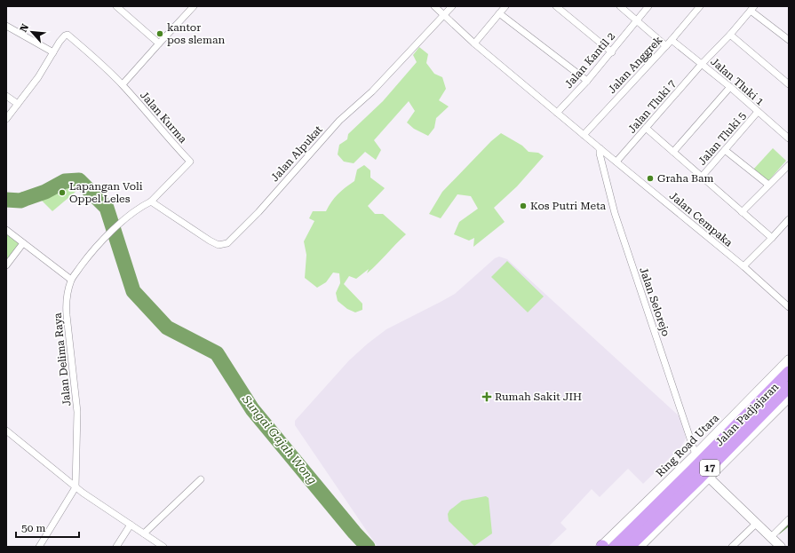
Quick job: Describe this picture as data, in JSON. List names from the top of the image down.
{
  "streets": {
    "highway": ["Jalan Padjajaran", "17"],
    "street": [
      "Jalan Kantil 2",
      "Jalan Anggrek",
      "Jalan Tluki 1",
      "Jalan Tluki 7",
      "Jalan Kurma",
      "Jalan Tluki 5",
      "Jalan Alpukat",
      "Jalan Cempaka",
      "Jalan Selorejo",
      "Jalan Delima Raya",
      "Ring Road Utara"
    ]
  },
  "crossings": [
    ["Jalan Kantil 2", "Jalan Cempaka"],
    ["Jalan Anggrek", "Jalan Tluki 1"],
    ["Jalan Anggrek", "Jalan Cempaka"],
    ["Jalan Tluki 1", "Jalan Tluki 7"],
    ["Jalan Tluki 1", "Jalan Tluki 5"],
    ["Jalan Tluki 7", "Jalan Cempaka"],
    ["Jalan Kurma", "Jalan Delima Raya"],
    ["Jalan Alpukat", "Jalan Cempaka"],
    ["Jalan Alpukat", "Jalan Delima Raya"],
    ["Jalan Cempaka", "Jalan Selorejo"],
    ["Jalan Selorejo", "Ring Road Utara"],
    ["Jalan Padjajaran", "Ring Road Utara"]
  ],
  "water": ["Sungai Gajah Wong"],
  "places": {
    "other": [
      "kantor pos sleman",
      "Graha Bam",
      "Lapangan Voli Oppel Leles",
      "Kos Putri Meta"
    ],
    "health": ["Rumah Sakit JIH"]
  },
  "scale_bar": "50 m",
  "north": "top left"
}
